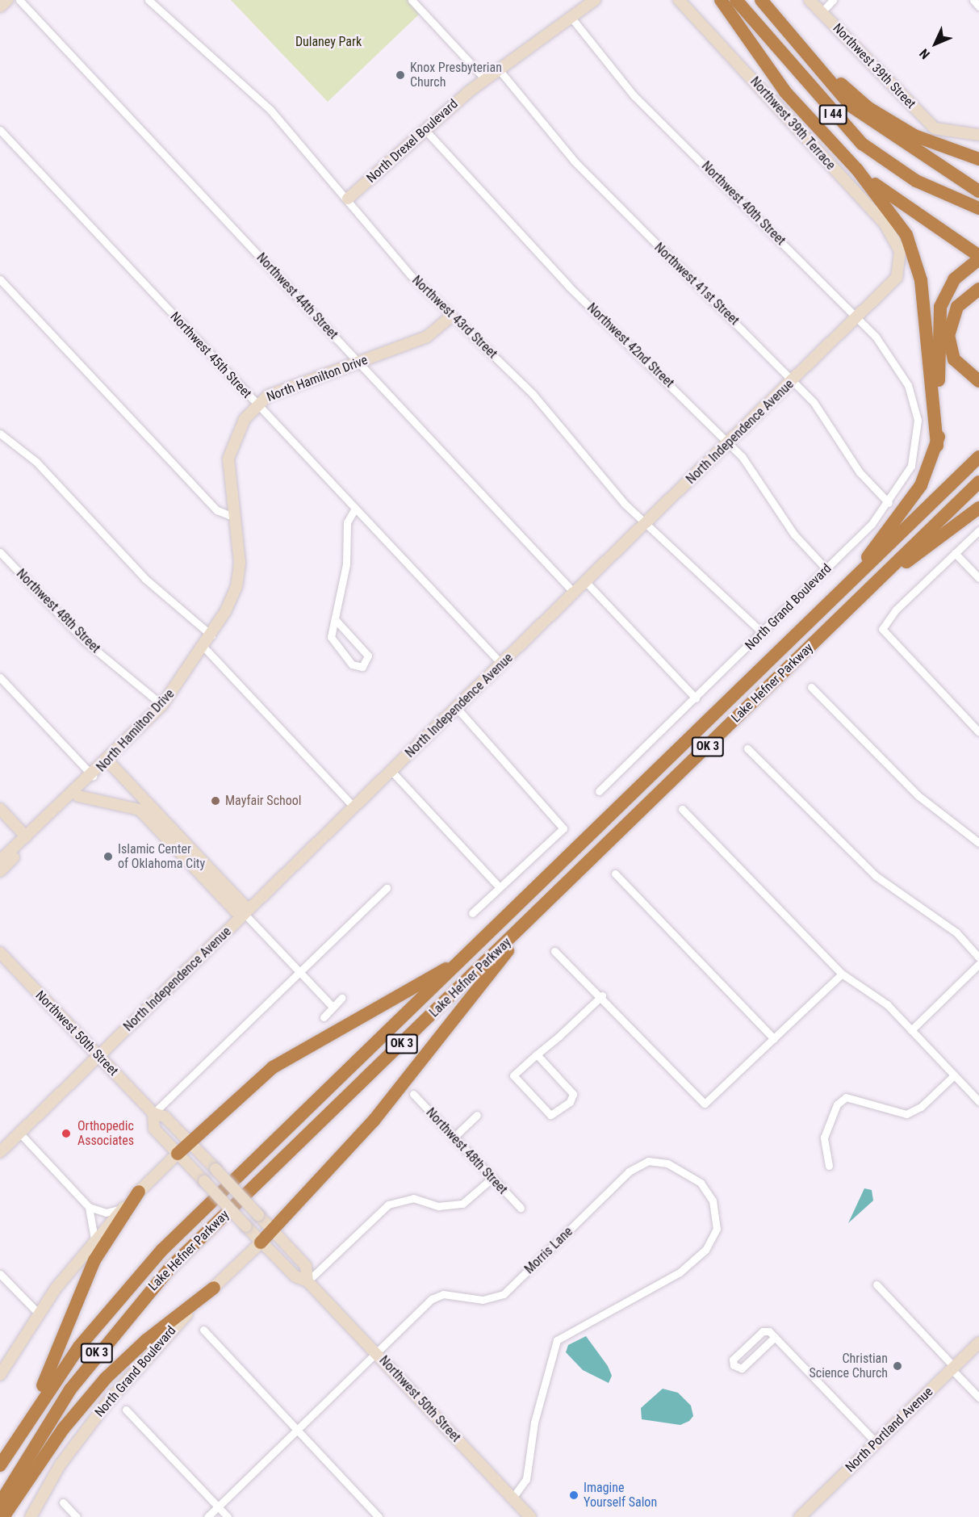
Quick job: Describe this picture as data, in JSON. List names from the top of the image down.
{
  "streets": {
    "highway": ["I 44", "Lake Hefner Parkway", "OK 3"],
    "street": [
      "Northwest 39th Street",
      "Northwest 39th Terrace",
      "North Drexel Boulevard",
      "Northwest 40th Street",
      "Northwest 41st Street",
      "Northwest 44th Street",
      "Northwest 43rd Street",
      "Northwest 42nd Street",
      "Northwest 45th Street",
      "North Hamilton Drive",
      "North Independence Avenue",
      "North Grand Boulevard",
      "Northwest 48th Street",
      "Northwest 50th Street",
      "Morris Lane",
      "North Portland Avenue"
    ]
  },
  "crossings": [
    ["Northwest 39th Terrace", "North Independence Avenue"],
    ["North Drexel Boulevard", "Northwest 40th Street"],
    ["North Drexel Boulevard", "Northwest 41st Street"],
    ["North Drexel Boulevard", "Northwest 43rd Street"],
    ["North Drexel Boulevard", "Northwest 42nd Street"],
    ["Northwest 40th Street", "North Independence Avenue"],
    ["Northwest 40th Street", "North Grand Boulevard"],
    ["Northwest 41st Street", "North Independence Avenue"],
    ["Northwest 41st Street", "North Grand Boulevard"],
    ["Northwest 44th Street", "North Hamilton Drive"],
    ["Northwest 44th Street", "North Independence Avenue"],
    ["Northwest 43rd Street", "North Hamilton Drive"],
    ["Northwest 43rd Street", "North Independence Avenue"],
    ["Northwest 43rd Street", "North Grand Boulevard"],
    ["Northwest 42nd Street", "North Independence Avenue"],
    ["Northwest 42nd Street", "North Grand Boulevard"],
    ["Northwest 45th Street", "North Hamilton Drive"],
    ["Northwest 45th Street", "North Independence Avenue"],
    ["North Hamilton Drive", "Northwest 48th Street"],
    ["North Independence Avenue", "Northwest 50th Street"],
    ["North Grand Boulevard", "Northwest 50th Street"],
    ["Northwest 50th Street", "Morris Lane"]
  ],
  "parks": ["Dulaney Park"],
  "places": [
    "Knox Presbyterian Church",
    "Mayfair School",
    "Islamic Center of Oklahoma City",
    "Orthopedic Associates",
    "Christian Science Church",
    "Imagine Yourself Salon"
  ],
  "north": "bottom left"
}
